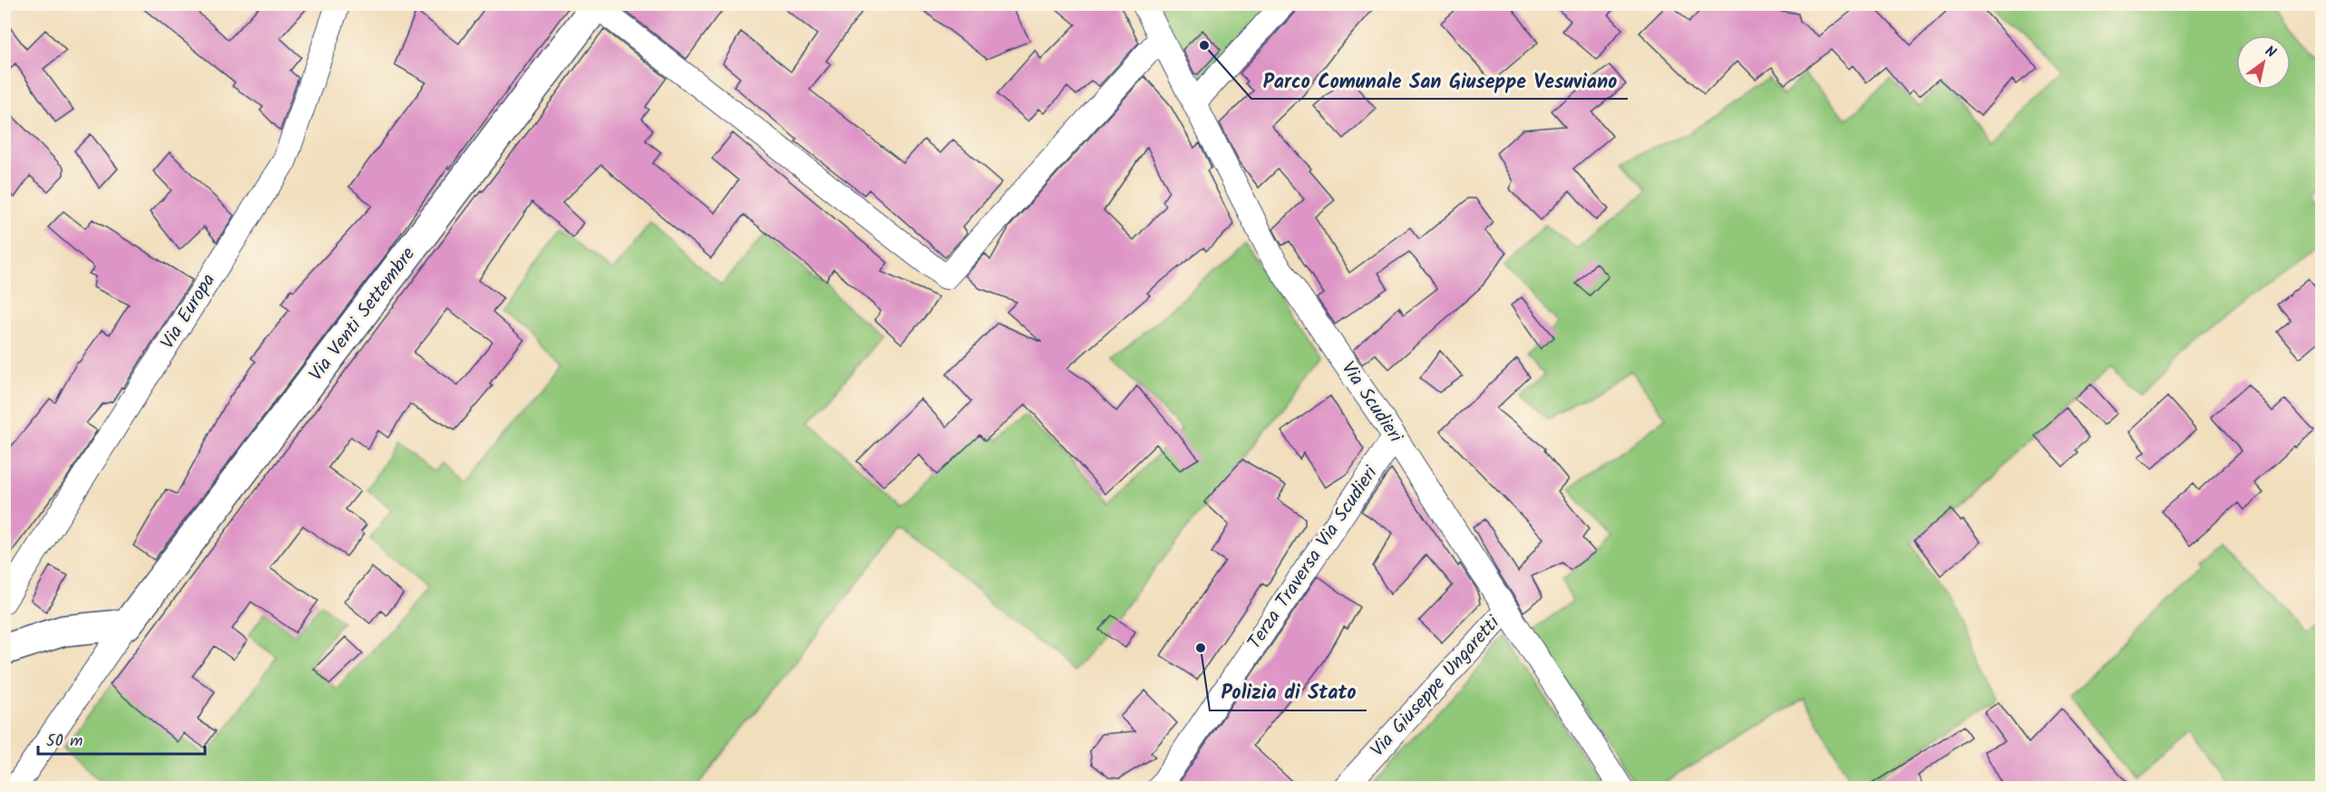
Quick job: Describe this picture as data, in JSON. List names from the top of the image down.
{
  "streets": {
    "main road": ["Via Venti Settembre"],
    "street": [
      "Via Europa",
      "Via Scudieri",
      "Terza Traversa Via Scudieri",
      "Via Giuseppe Ungaretti"
    ]
  },
  "crossings": [
    ["Via Scudieri", "Terza Traversa Via Scudieri"],
    ["Via Scudieri", "Via Giuseppe Ungaretti"]
  ],
  "places": ["Parco Comunale San Giuseppe Vesuviano", "Polizia di Stato"],
  "scale_bar": "50 m",
  "north": "top right"
}
